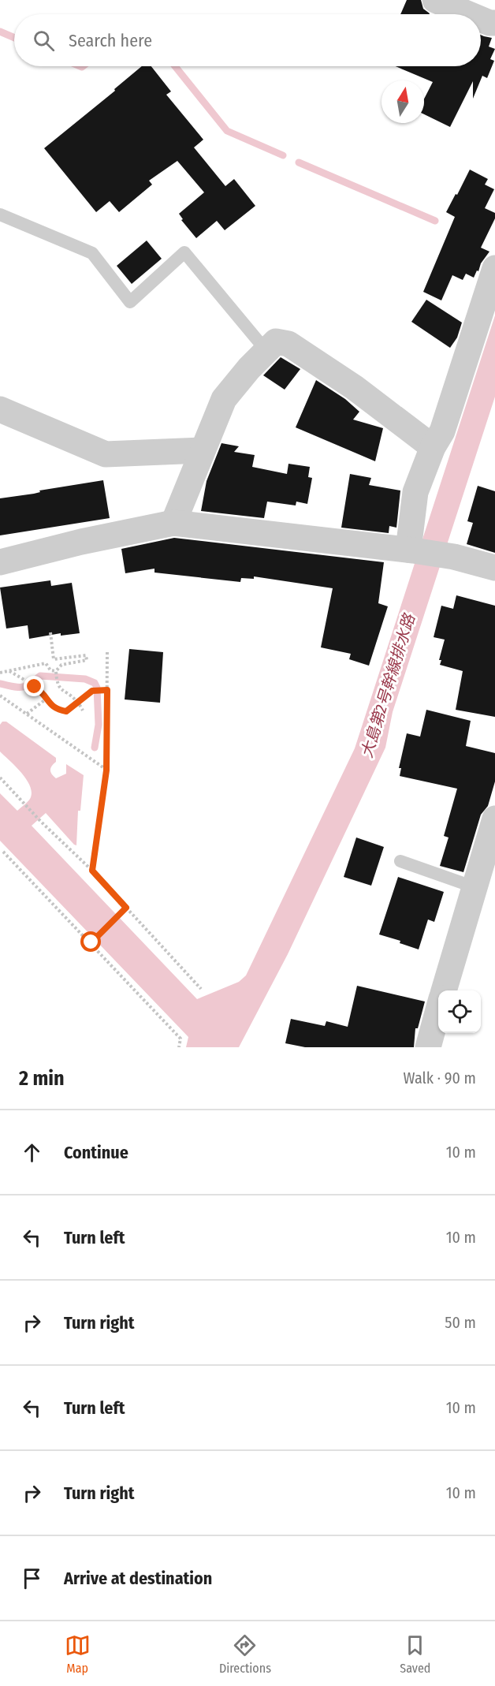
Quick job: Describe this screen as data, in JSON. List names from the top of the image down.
{
  "water": ["大島第2号幹線排水路"],
  "north": "top",
  "page": {
    "search": "Search here",
    "heading": ["2 min", "Walk · 90 m"],
    "list": [
      ["Continue", "10 m"],
      ["Turn left", "10 m"],
      ["Turn right", "50 m"],
      ["Turn left", "10 m"],
      ["Turn right", "10 m"],
      "Arrive at destination"
    ],
    "nav": ["Map", "Directions", "Saved"]
  }
}
